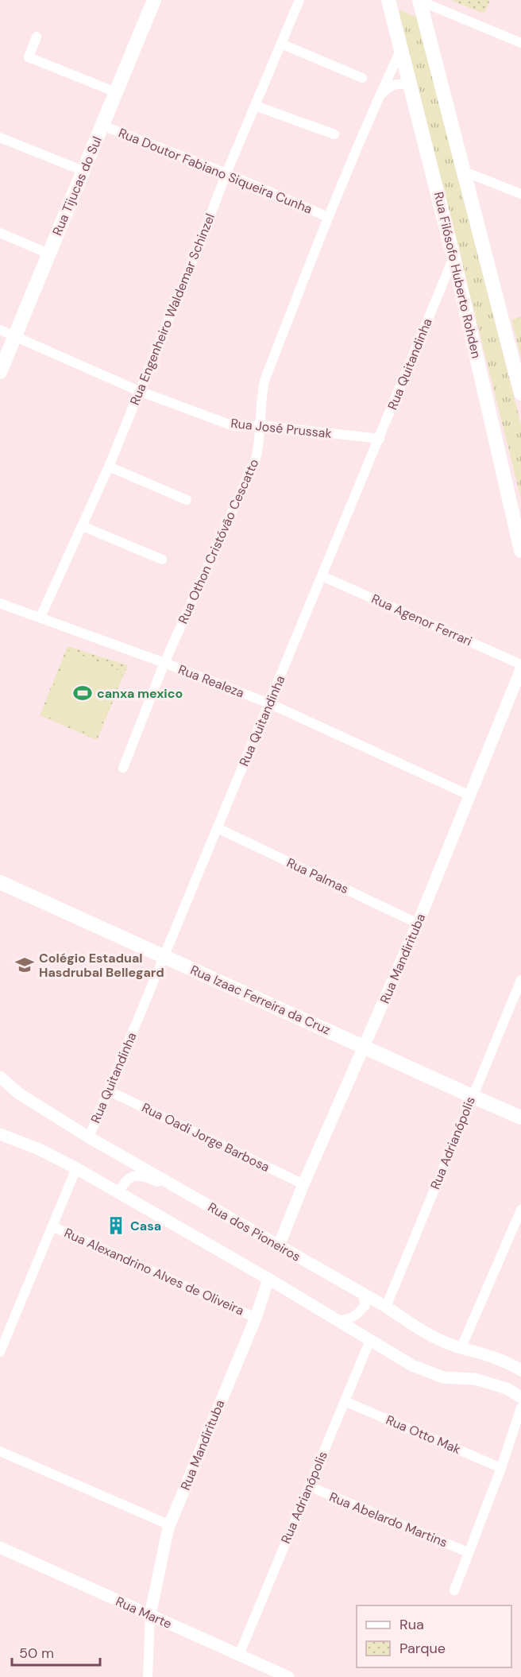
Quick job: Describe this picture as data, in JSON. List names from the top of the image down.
{
  "streets": {
    "main road": ["Rua Tijucas do Sul", "Rua Filósofo Huberto Rohden", "Rua Izaac Ferreira da Cruz"],
    "street": [
      "Rua Doutor Fabiano Siqueira Cunha",
      "Rua Engenheiro Waldemar Schinzel",
      "Rua Quitandinha",
      "Rua José Prussak",
      "Rua Othon Cristóvão Cescatto",
      "Rua Agenor Ferrari",
      "Rua Realeza",
      "Rua Palmas",
      "Rua Mandirituba",
      "Rua Oadi Jorge Barbosa",
      "Rua Adrianópolis",
      "Rua dos Pioneiros",
      "Rua Alexandrino Alves de Oliveira",
      "Rua Otto Mak",
      "Rua Abelardo Martins",
      "Rua Marte"
    ]
  },
  "crossings": [
    ["Rua Doutor Fabiano Siqueira Cunha", "Rua Tijucas do Sul"],
    ["Rua Doutor Fabiano Siqueira Cunha", "Rua Engenheiro Waldemar Schinzel"],
    ["Rua Doutor Fabiano Siqueira Cunha", "Rua Othon Cristóvão Cescatto"],
    ["Rua Tijucas do Sul", "Rua José Prussak"],
    ["Rua Filósofo Huberto Rohden", "Rua Quitandinha"],
    ["Rua Filósofo Huberto Rohden", "Rua Othon Cristóvão Cescatto"],
    ["Rua Engenheiro Waldemar Schinzel", "Rua José Prussak"],
    ["Rua Engenheiro Waldemar Schinzel", "Rua Realeza"],
    ["Rua Quitandinha", "Rua José Prussak"],
    ["Rua Quitandinha", "Rua Agenor Ferrari"],
    ["Rua Quitandinha", "Rua Realeza"],
    ["Rua Quitandinha", "Rua Palmas"],
    ["Rua Quitandinha", "Rua Izaac Ferreira da Cruz"],
    ["Rua Quitandinha", "Rua Oadi Jorge Barbosa"],
    ["Rua Quitandinha", "Rua dos Pioneiros"],
    ["Rua José Prussak", "Rua Othon Cristóvão Cescatto"],
    ["Rua Othon Cristóvão Cescatto", "Rua Realeza"],
    ["Rua Realeza", "Rua Mandirituba"],
    ["Rua Palmas", "Rua Mandirituba"],
    ["Rua Mandirituba", "Rua Izaac Ferreira da Cruz"],
    ["Rua Mandirituba", "Rua Oadi Jorge Barbosa"],
    ["Rua Mandirituba", "Rua dos Pioneiros"],
    ["Rua Mandirituba", "Rua Alexandrino Alves de Oliveira"],
    ["Rua Mandirituba", "Rua Marte"],
    ["Rua Izaac Ferreira da Cruz", "Rua Adrianópolis"],
    ["Rua Adrianópolis", "Rua dos Pioneiros"],
    ["Rua Adrianópolis", "Rua Otto Mak"],
    ["Rua Adrianópolis", "Rua Abelardo Martins"],
    ["Rua Adrianópolis", "Rua Marte"]
  ],
  "places": {
    "sports": ["canxa mexico"],
    "school or university": ["Colégio Estadual Hasdrubal Bellegard"],
    "building": ["Casa"]
  },
  "legend": ["Rua", "Parque"],
  "scale_bar": "50 m"
}
